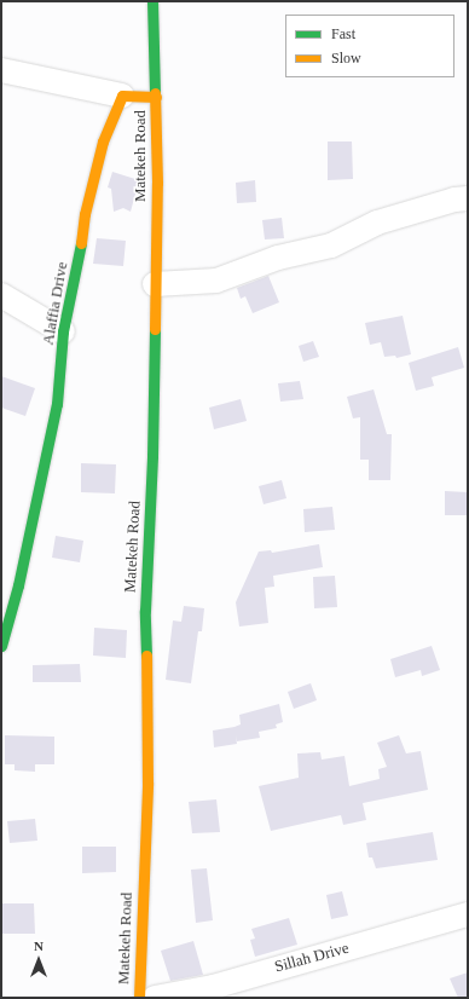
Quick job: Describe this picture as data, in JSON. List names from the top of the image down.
{
  "streets": {
    "street": ["Matekeh Road", "Alaffia Drive", "Sillah Drive"]
  },
  "legend": ["Fast", "Slow"],
  "north": "top"
}
